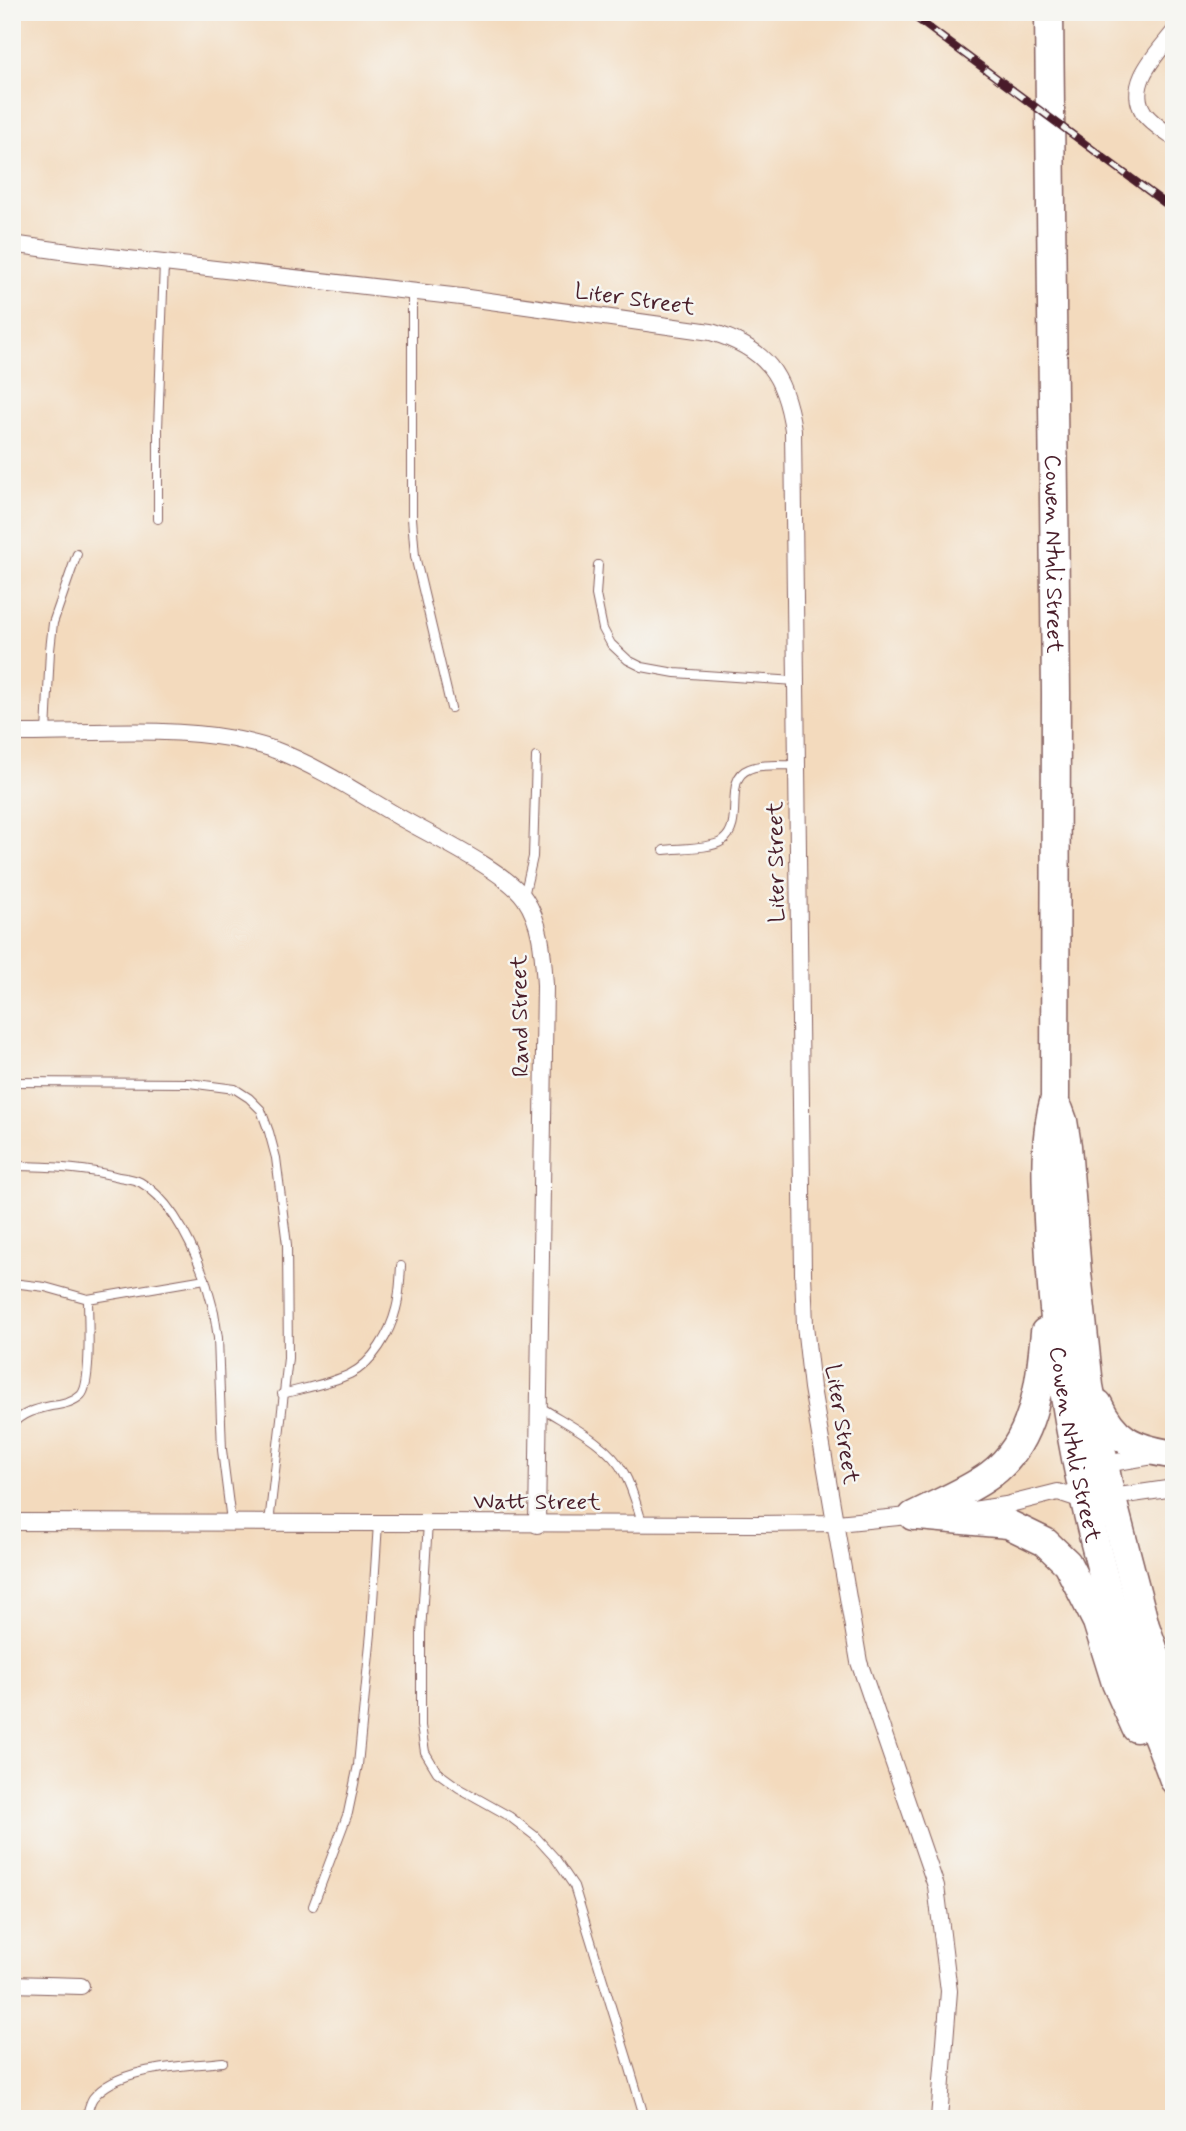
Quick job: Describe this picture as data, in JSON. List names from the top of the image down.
{
  "streets": {
    "highway": ["Cowen Ntuli Street"],
    "street": ["Liter Street", "Rand Street", "Watt Street"]
  },
  "crossings": [
    ["Liter Street", "Watt Street"],
    ["Cowen Ntuli Street", "Watt Street"],
    ["Rand Street", "Watt Street"]
  ]
}
